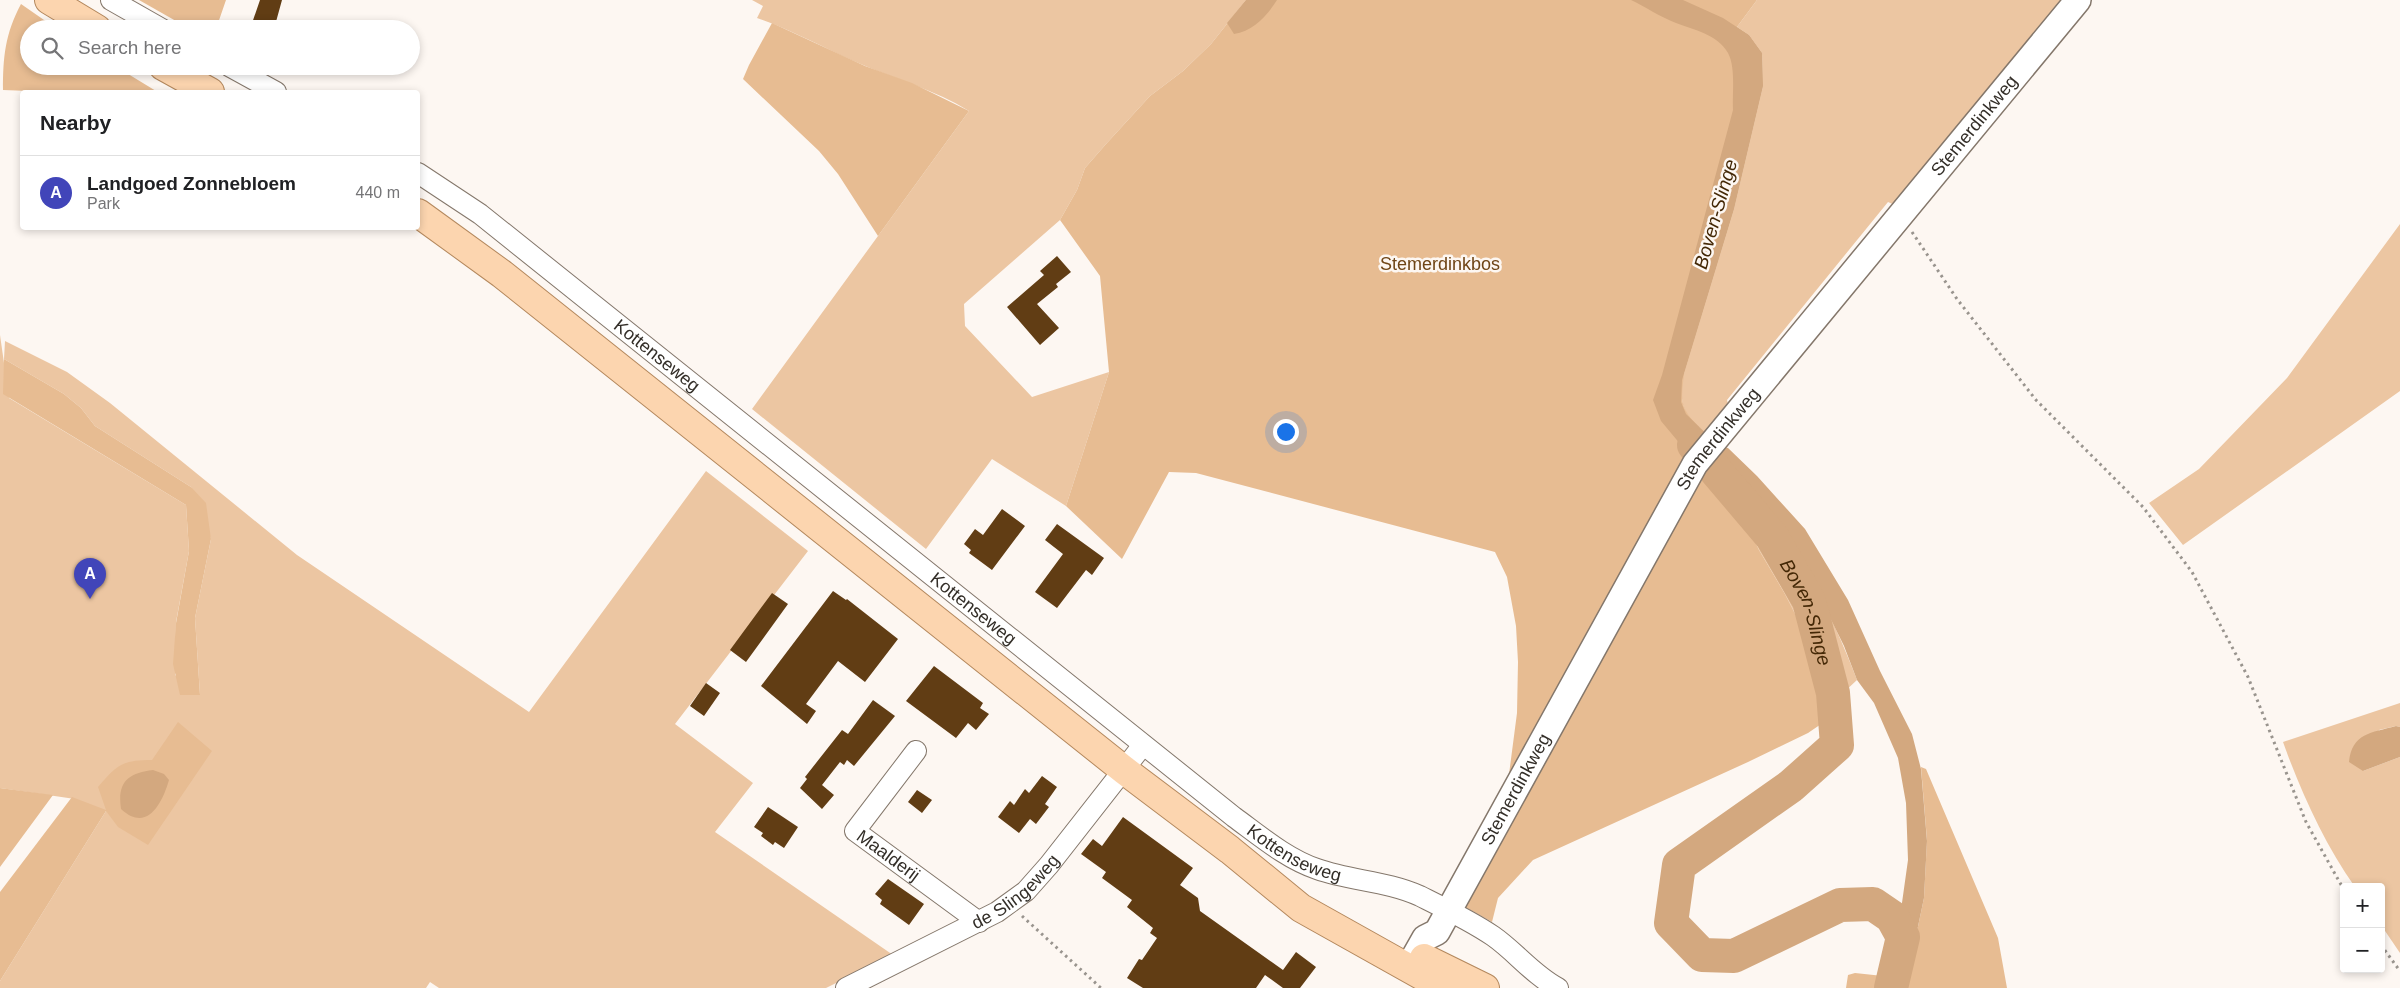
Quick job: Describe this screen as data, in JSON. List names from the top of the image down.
{
  "streets": {
    "main road": ["Kottenseweg"],
    "street": ["Stemerdinkweg", "Maalderij", "de Slingeweg"]
  },
  "crossings": [
    ["Stemerdinkweg", "Kottenseweg"],
    ["Kottenseweg", "de Slingeweg"],
    ["Maalderij", "de Slingeweg"]
  ],
  "water": ["Boven-Slinge"],
  "parks": ["Stemerdinkbos"],
  "page": {
    "search": "Search here",
    "heading": "Nearby",
    "list": [
      {
        "mark": "A",
        "name": "Landgoed Zonnebloem",
        "note": "Park",
        "value": "440 m"
      }
    ],
    "pins": "A",
    "map_buttons": ["+", "−"]
  }
}
